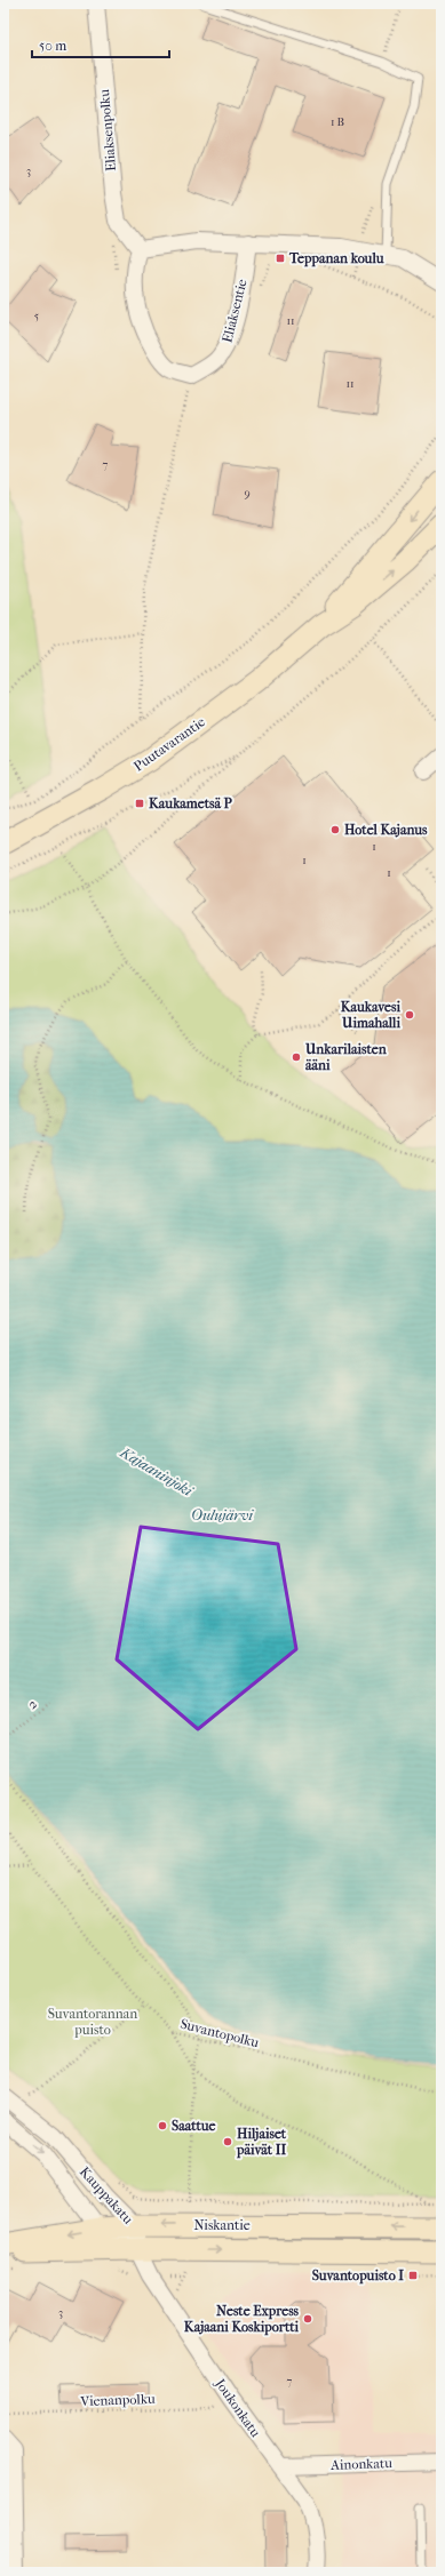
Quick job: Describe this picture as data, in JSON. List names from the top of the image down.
{
  "streets": {
    "street": [
      "Eliaksenpolku",
      "Eliaksentie",
      "Puutavarantie",
      "Kauppakatu",
      "Niskantie",
      "Joukonkatu",
      "Ainonkatu"
    ],
    "path": ["2", "Suvantopolku", "Vienanpolku"]
  },
  "crossings": [
    ["Kauppakatu", "Niskantie"],
    ["Kauppakatu", "Joukonkatu"],
    ["Niskantie", "Joukonkatu"],
    ["Vienanpolku", "Joukonkatu"],
    ["Joukonkatu", "Ainonkatu"]
  ],
  "water": ["Kajaaninjoki", "Oulujärvi"],
  "parks": ["Suvantorannan puisto"],
  "places": {
    "transit": ["Teppanan koulu", "Kaukametsä P", "Suvantopuisto I"],
    "other": [
      "Hotel Kajanus",
      "Kaukavesi Uimahalli",
      "Unkarilaisten ääni",
      "Saattue",
      "Hiljaiset päivät II",
      "Neste Express Kajaani Koskiportti"
    ]
  },
  "house_numbers": [
    "1 B",
    "3",
    "5",
    "11",
    "11",
    "7",
    "9",
    "1",
    "1",
    "1",
    "3",
    "7"
  ],
  "scale_bar": "50 m"
}
